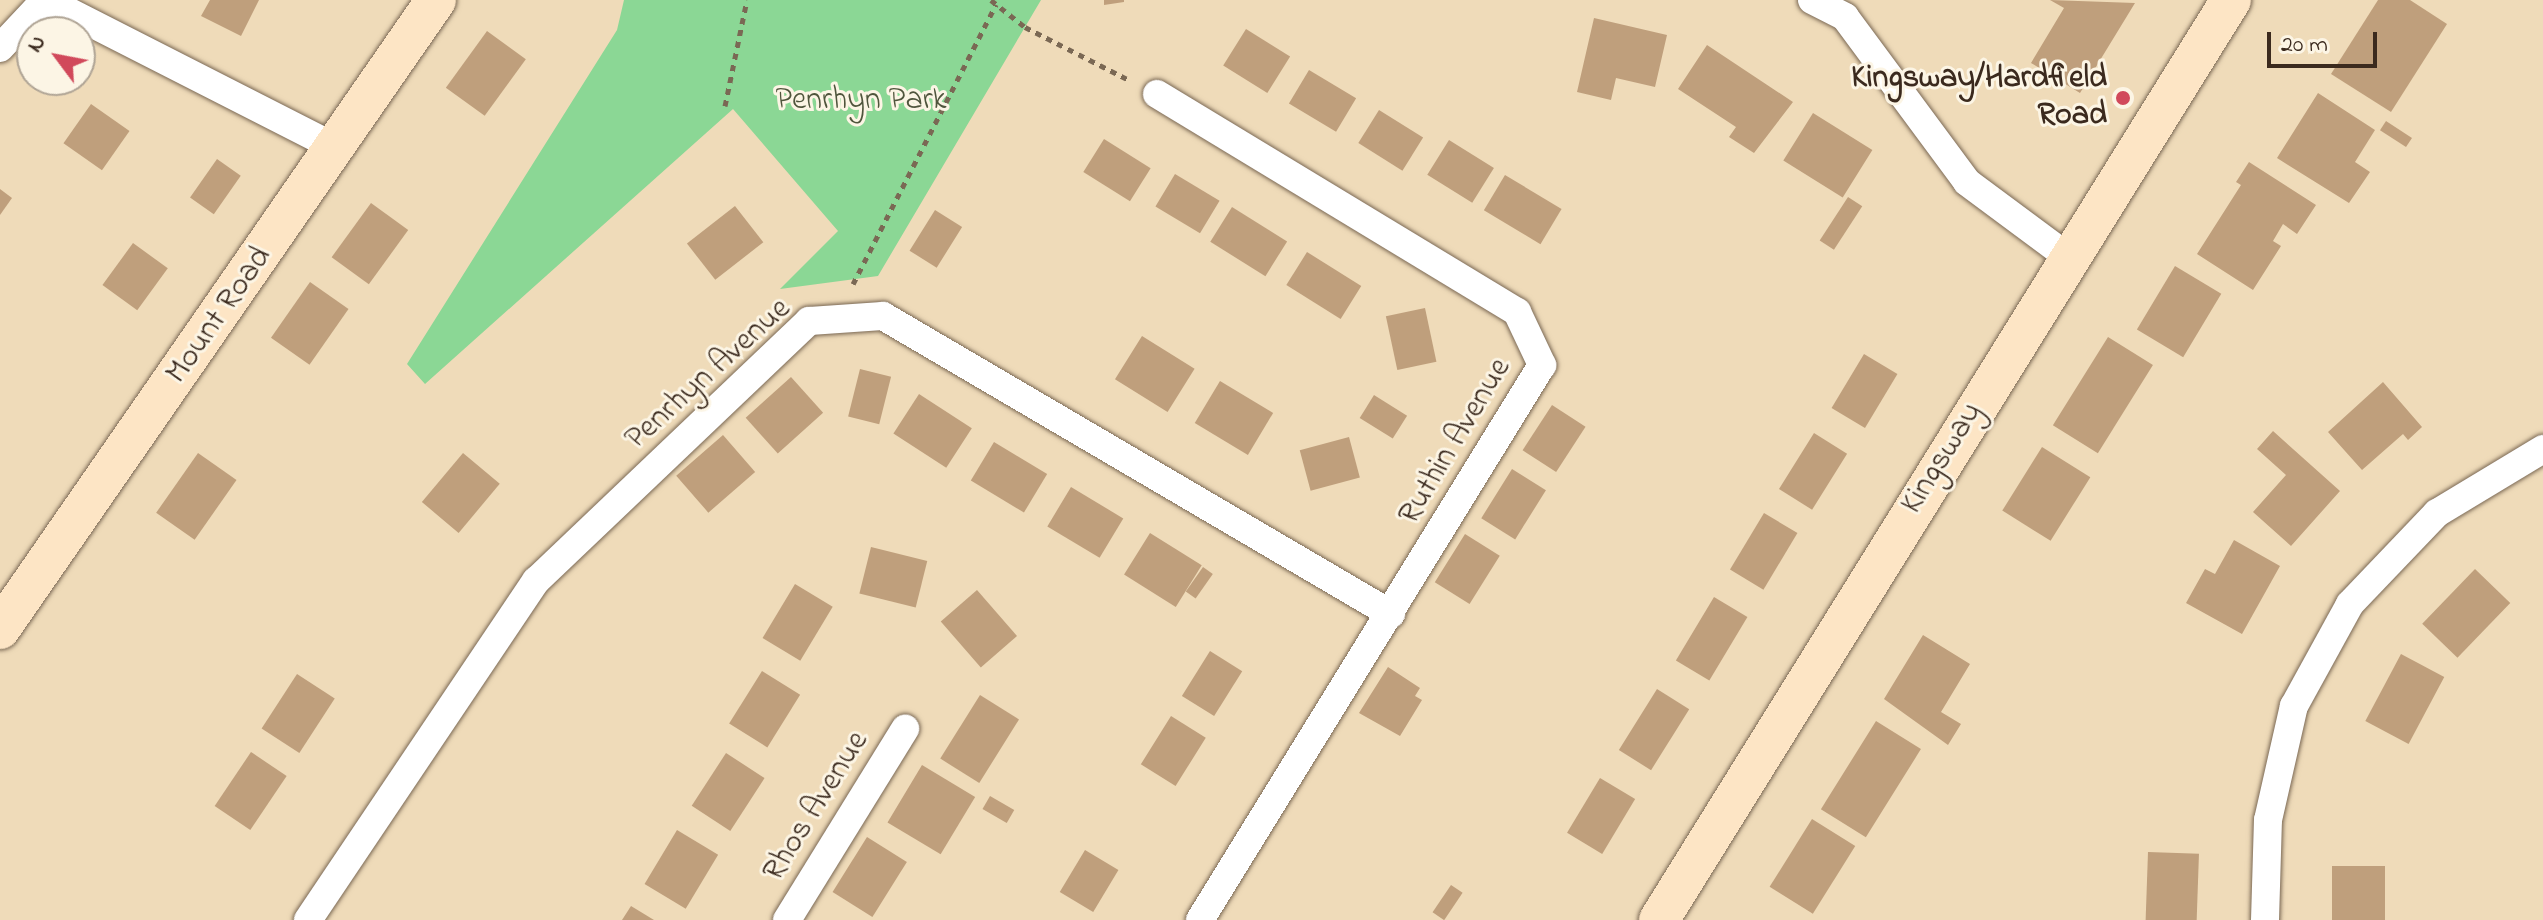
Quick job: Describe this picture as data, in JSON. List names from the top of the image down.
{
  "streets": {
    "street": [
      "Mount Road",
      "Penrhyn Avenue",
      "Ruthin Avenue",
      "Kingsway",
      "Rhos Avenue"
    ]
  },
  "crossings": [
    ["Penrhyn Avenue", "Ruthin Avenue"]
  ],
  "parks": ["Penrhyn Park"],
  "places": ["Kingsway/Hardfield Road"],
  "scale_bar": "20 m",
  "north": "top left"
}
